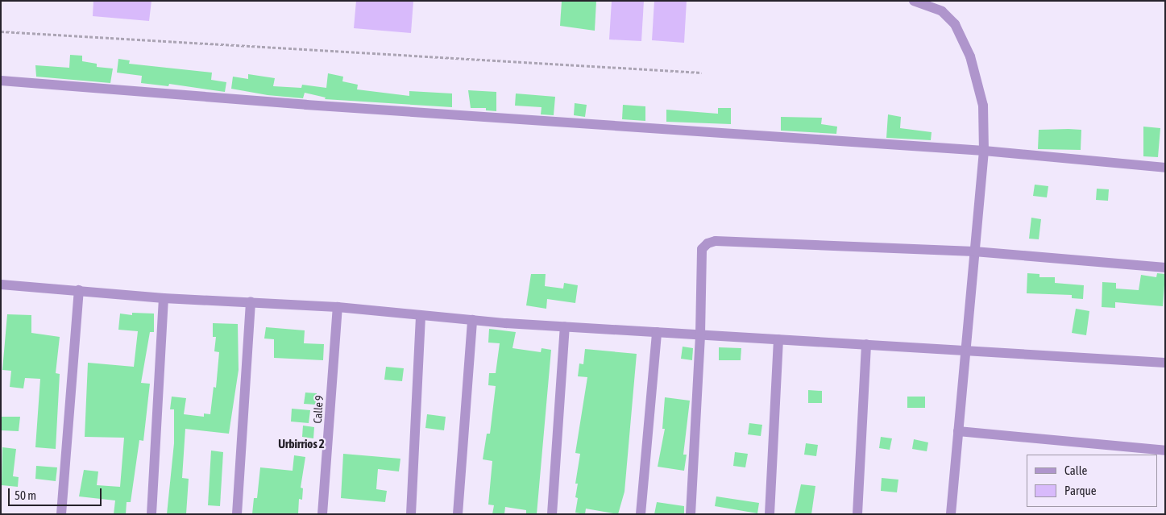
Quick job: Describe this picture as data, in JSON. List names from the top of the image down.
{
  "streets": {
    "street": ["Calle 9"]
  },
  "districts": ["Urbirrios 2"],
  "legend": ["Calle", "Parque"],
  "scale_bar": "50 m"
}
